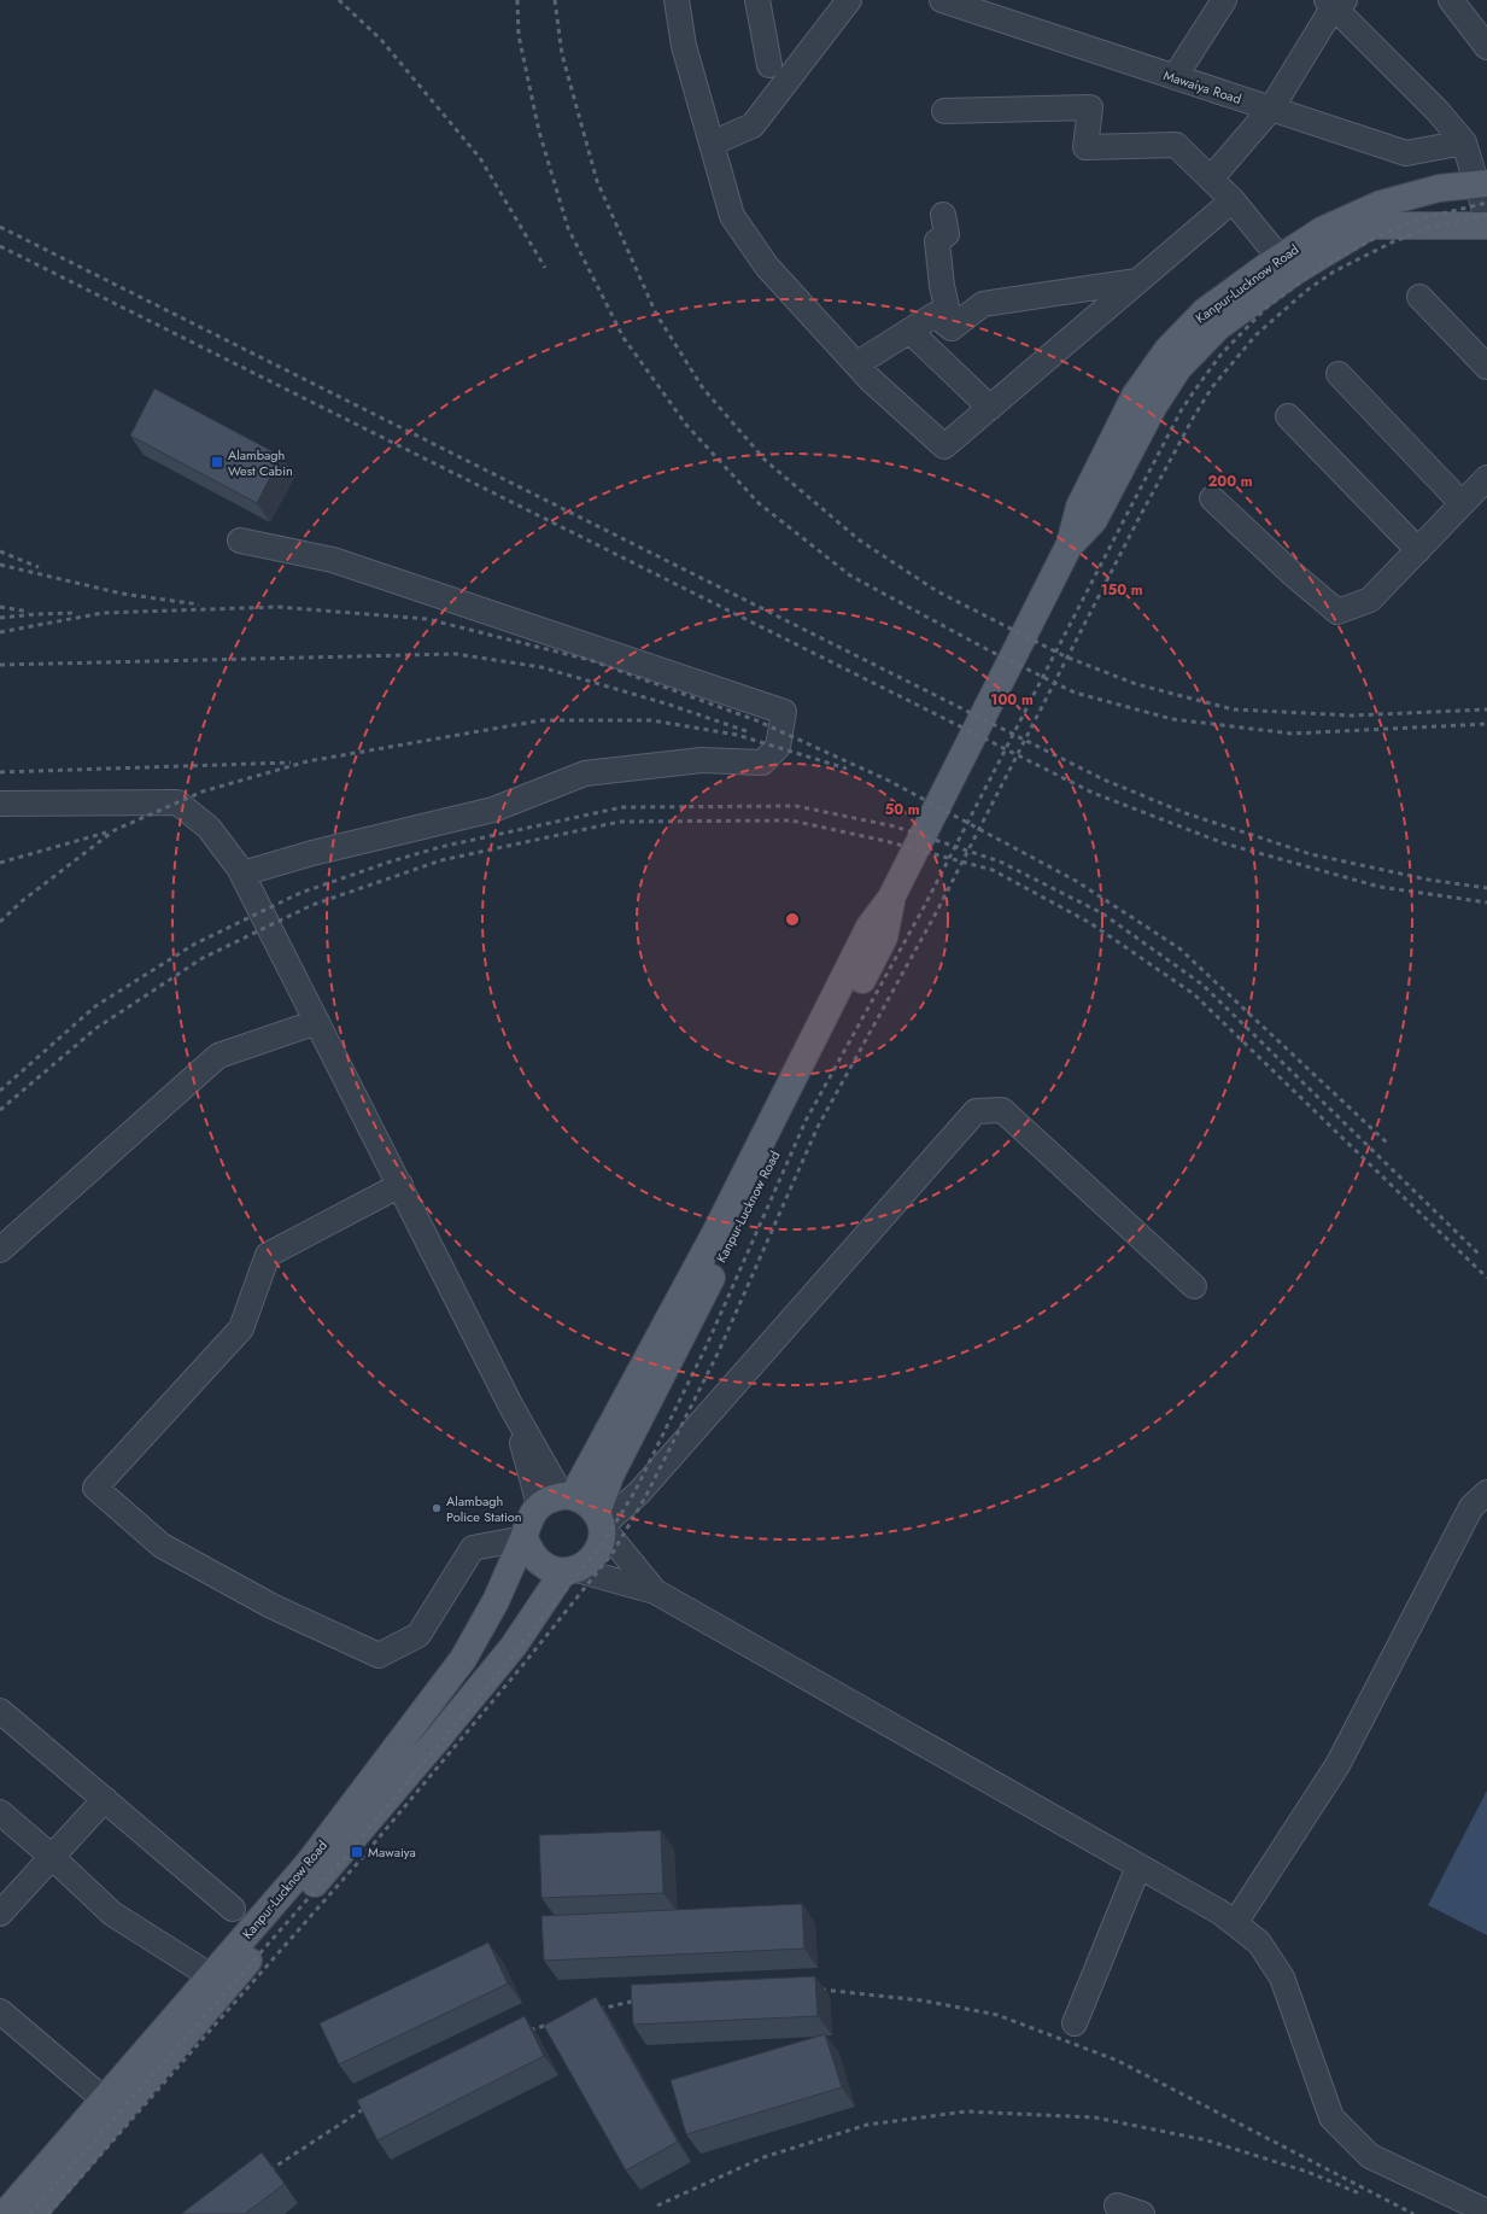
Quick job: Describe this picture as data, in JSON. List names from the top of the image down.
{
  "streets": {
    "main road": ["Kanpur-Lucknow Road"],
    "street": ["Mawaiya Road"]
  },
  "places": {
    "transit": ["Alambagh West Cabin", "Mawaiya"],
    "other": ["Alambagh Police Station"]
  },
  "rings": [
    "200 m",
    "150 m",
    "100 m",
    "50 m"
  ]
}
